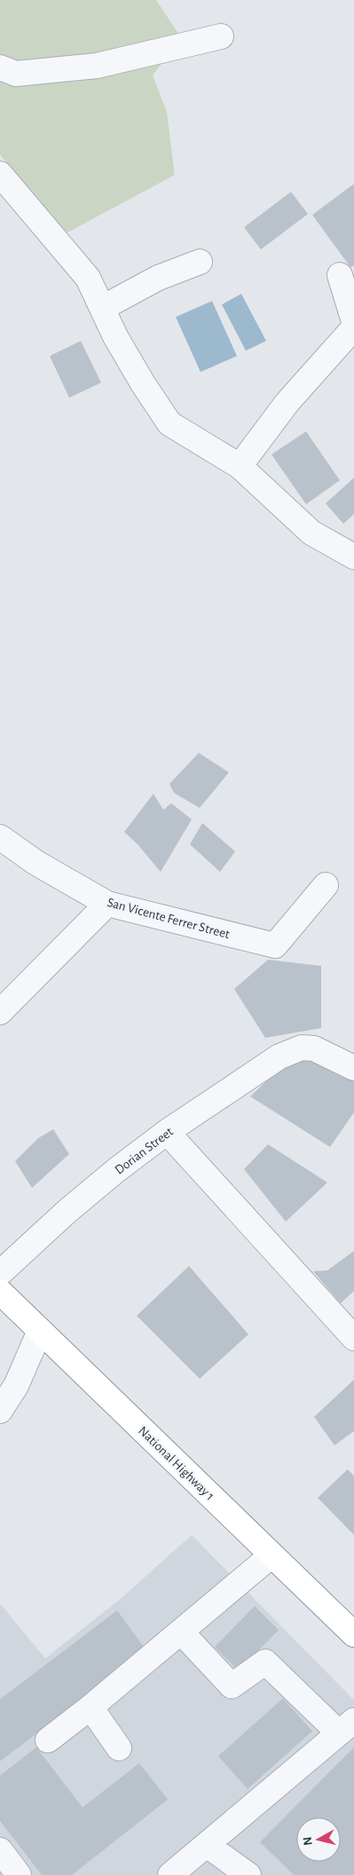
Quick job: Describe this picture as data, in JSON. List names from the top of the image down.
{
  "streets": {
    "highway": ["National Highway 1"],
    "street": ["San Vicente Ferrer Street", "Dorian Street"]
  },
  "north": "left"
}
